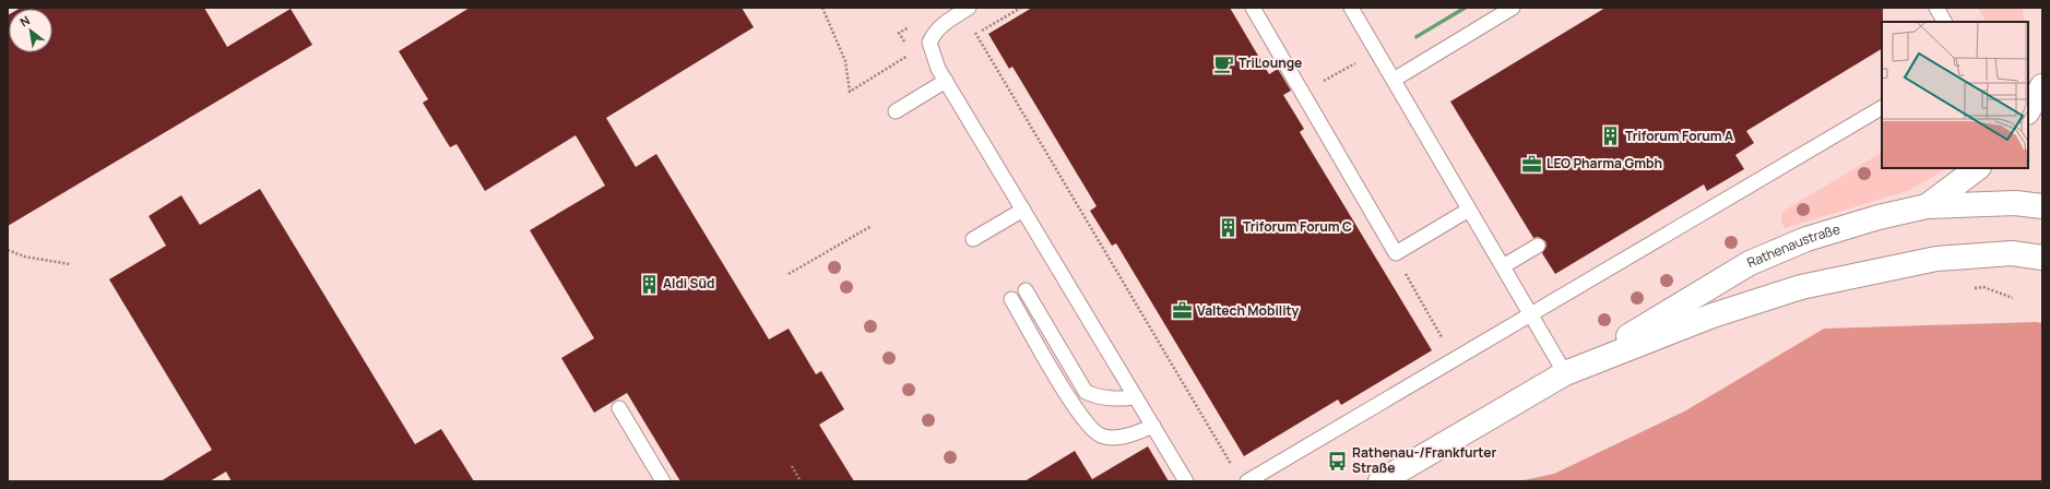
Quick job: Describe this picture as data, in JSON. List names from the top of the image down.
{
  "streets": {
    "street": ["Rathenaustraße"]
  },
  "places": {
    "cafe": ["TriLounge"],
    "building": ["Triforum Forum A", "Triforum Forum C", "Aldi Süd"],
    "office": ["LEO Pharma Gmbh", "Valtech Mobility"],
    "bus stop": ["Rathenau-/Frankfurter Straße"]
  },
  "north": "top left"
}
